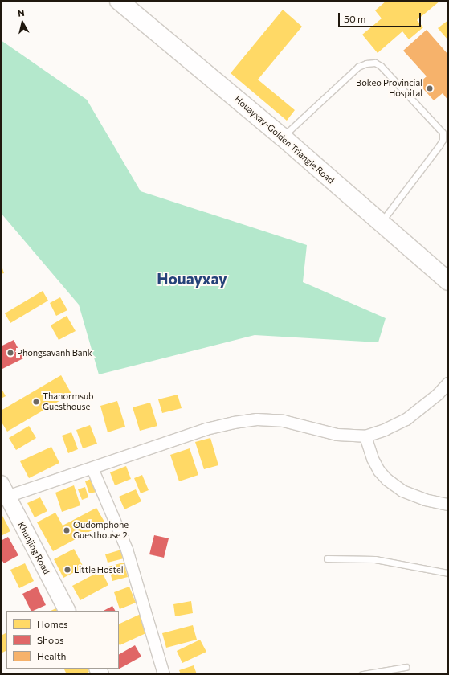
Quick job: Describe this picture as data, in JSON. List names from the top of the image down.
{
  "streets": {
    "main road": ["Houayxay-Golden Triangle Road", "Khunjing Road"]
  },
  "districts": ["Houayxay"],
  "places": [
    "Bokeo Provincial Hospital",
    "Phongsavanh Bank",
    "Thanormsub Guesthouse",
    "Oudomphone Guesthouse 2",
    "Little Hostel"
  ],
  "legend": ["Homes", "Shops", "Health"],
  "scale_bar": "50 m",
  "north": "top"
}
